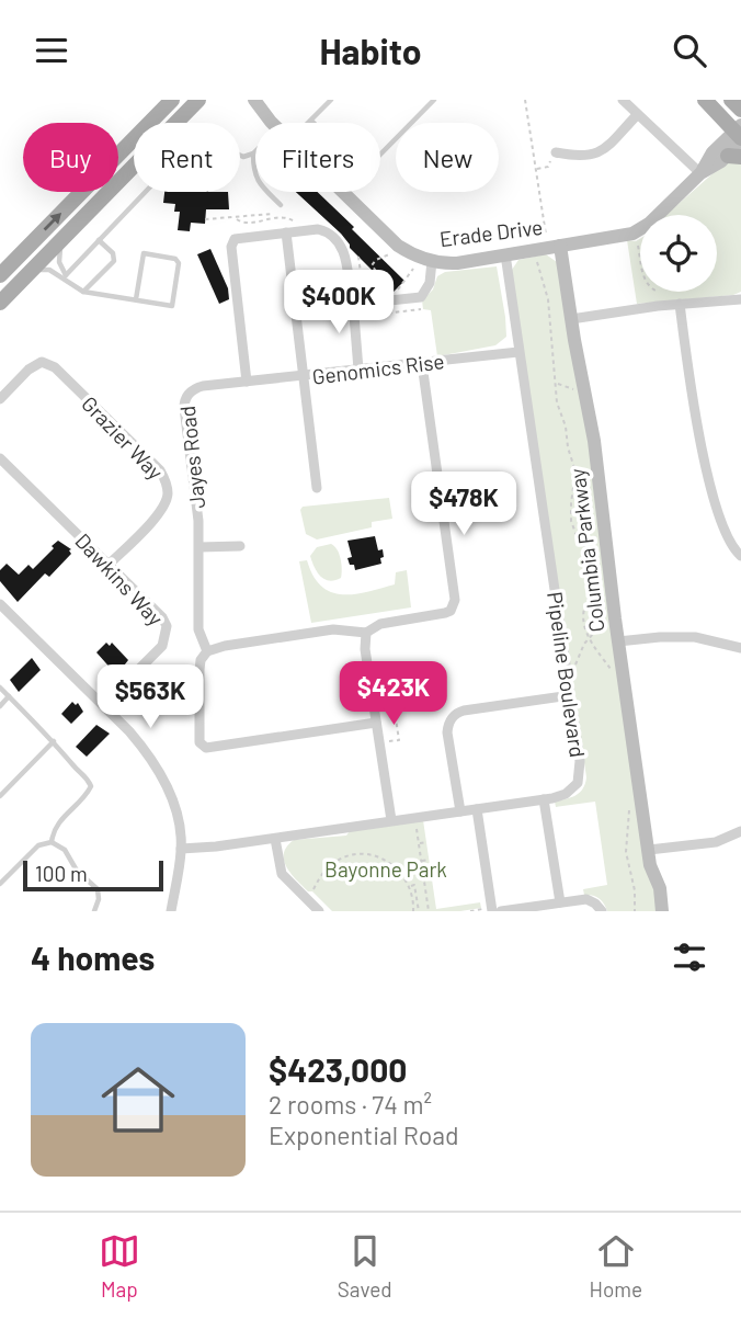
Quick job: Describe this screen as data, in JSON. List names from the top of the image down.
{
  "streets": {
    "street": [
      "Erade Drive",
      "Genomics Rise",
      "Grazier Way",
      "Jayes Road",
      "Columbia Parkway",
      "Dawkins Way",
      "Pipeline Boulevard"
    ]
  },
  "crossings": [
    ["Erade Drive", "Columbia Parkway"],
    ["Erade Drive", "Pipeline Boulevard"],
    ["Genomics Rise", "Jayes Road"],
    ["Genomics Rise", "Pipeline Boulevard"],
    ["Grazier Way", "Dawkins Way"]
  ],
  "parks": ["Bayonne Park"],
  "scale_bar": "100 m",
  "page": {
    "header": "Habito",
    "chip": [
      "Buy",
      "Rent",
      "Filters",
      "New"
    ],
    "price": [
      "$400K",
      "$478K",
      "$423K",
      "$563K"
    ],
    "scale": "100 m",
    "heading": "4 homes",
    "list": [
      {
        "name": "$423,000",
        "note": "2 rooms · 74 m² · Exponential Road"
      }
    ],
    "tabs": ["Map", "Saved", "Home"]
  }
}
